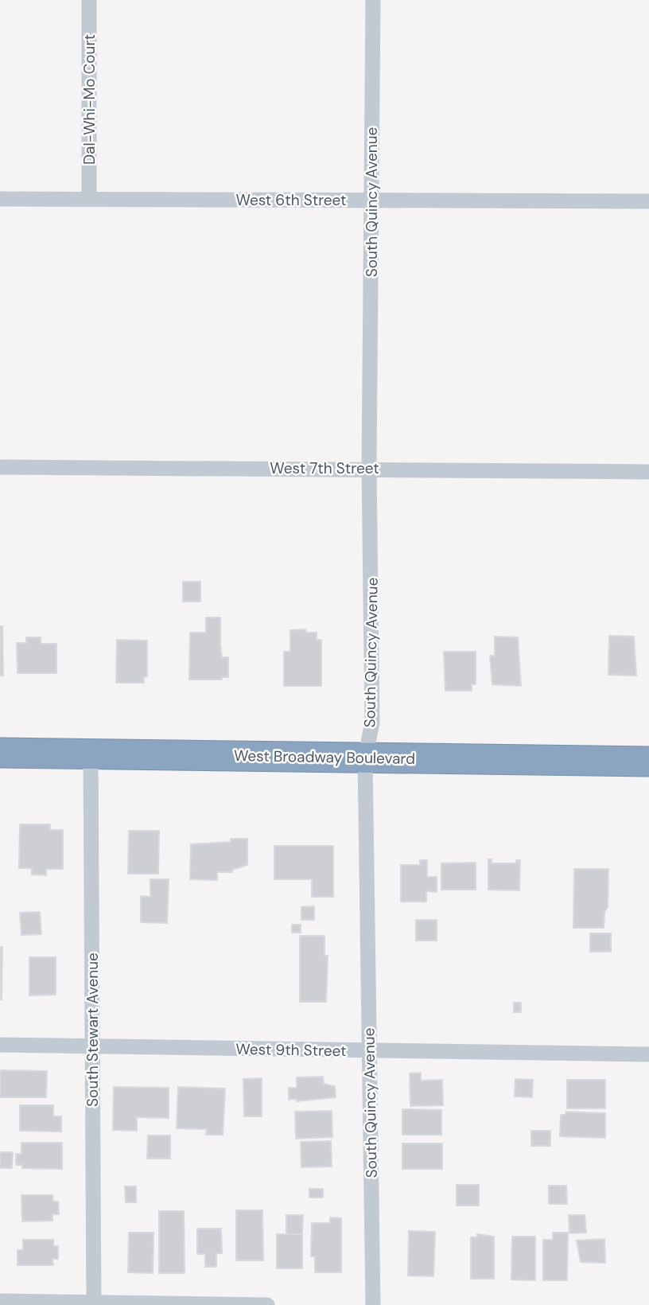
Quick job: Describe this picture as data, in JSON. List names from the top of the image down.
{
  "streets": {
    "highway": ["West Broadway Boulevard"],
    "street": [
      "Dal-Whi-Mo Court",
      "West 6th Street",
      "South Quincy Avenue",
      "West 7th Street",
      "South Stewart Avenue",
      "West 9th Street"
    ]
  },
  "crossings": [
    ["Dal-Whi-Mo Court", "West 6th Street"],
    ["West 6th Street", "South Quincy Avenue"],
    ["South Quincy Avenue", "West 7th Street"],
    ["South Quincy Avenue", "West Broadway Boulevard"],
    ["South Quincy Avenue", "West 9th Street"],
    ["West Broadway Boulevard", "South Stewart Avenue"],
    ["South Stewart Avenue", "West 9th Street"]
  ]
}
